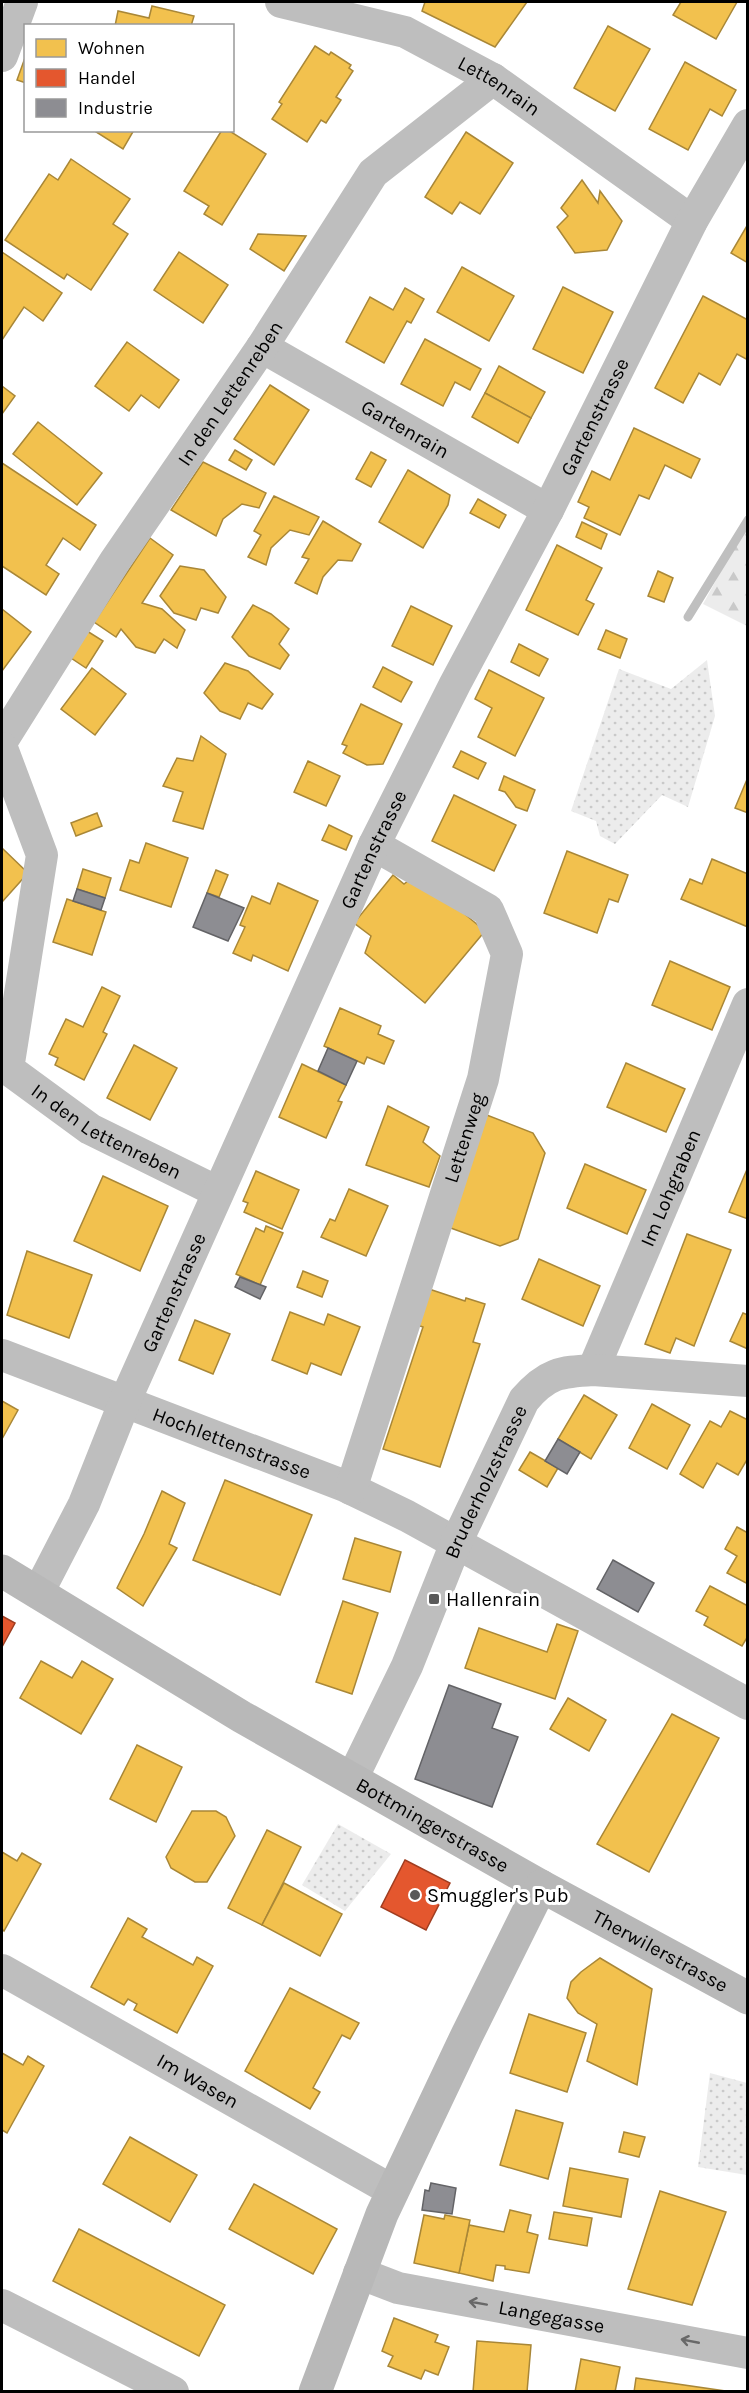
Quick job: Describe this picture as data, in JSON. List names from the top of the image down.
{
  "streets": {
    "main road": ["Bottmingerstrasse", "Therwilerstrasse"],
    "street": [
      "Lettenrain",
      "In den Lettenreben",
      "Gartenstrasse",
      "Gartenrain",
      "Lettenweg",
      "Im Lohgraben",
      "Hochlettenstrasse",
      "Bruderholzstrasse",
      "Im Wasen",
      "Langegasse"
    ]
  },
  "crossings": [
    ["Lettenrain", "In den Lettenreben"],
    ["Lettenrain", "Gartenstrasse"],
    ["In den Lettenreben", "Gartenstrasse"],
    ["In den Lettenreben", "Gartenrain"],
    ["Gartenstrasse", "Gartenrain"],
    ["Gartenstrasse", "Lettenweg"],
    ["Gartenstrasse", "Hochlettenstrasse"],
    ["Gartenstrasse", "Bottmingerstrasse"],
    ["Lettenweg", "Hochlettenstrasse"],
    ["Im Lohgraben", "Bruderholzstrasse"],
    ["Hochlettenstrasse", "Bruderholzstrasse"],
    ["Bruderholzstrasse", "Bottmingerstrasse"],
    ["Bottmingerstrasse", "Therwilerstrasse"]
  ],
  "one_way": ["Langegasse"],
  "places": {
    "transit": ["Hallenrain"],
    "other": ["Smuggler's Pub"]
  },
  "legend": ["Wohnen", "Handel", "Industrie"]
}
